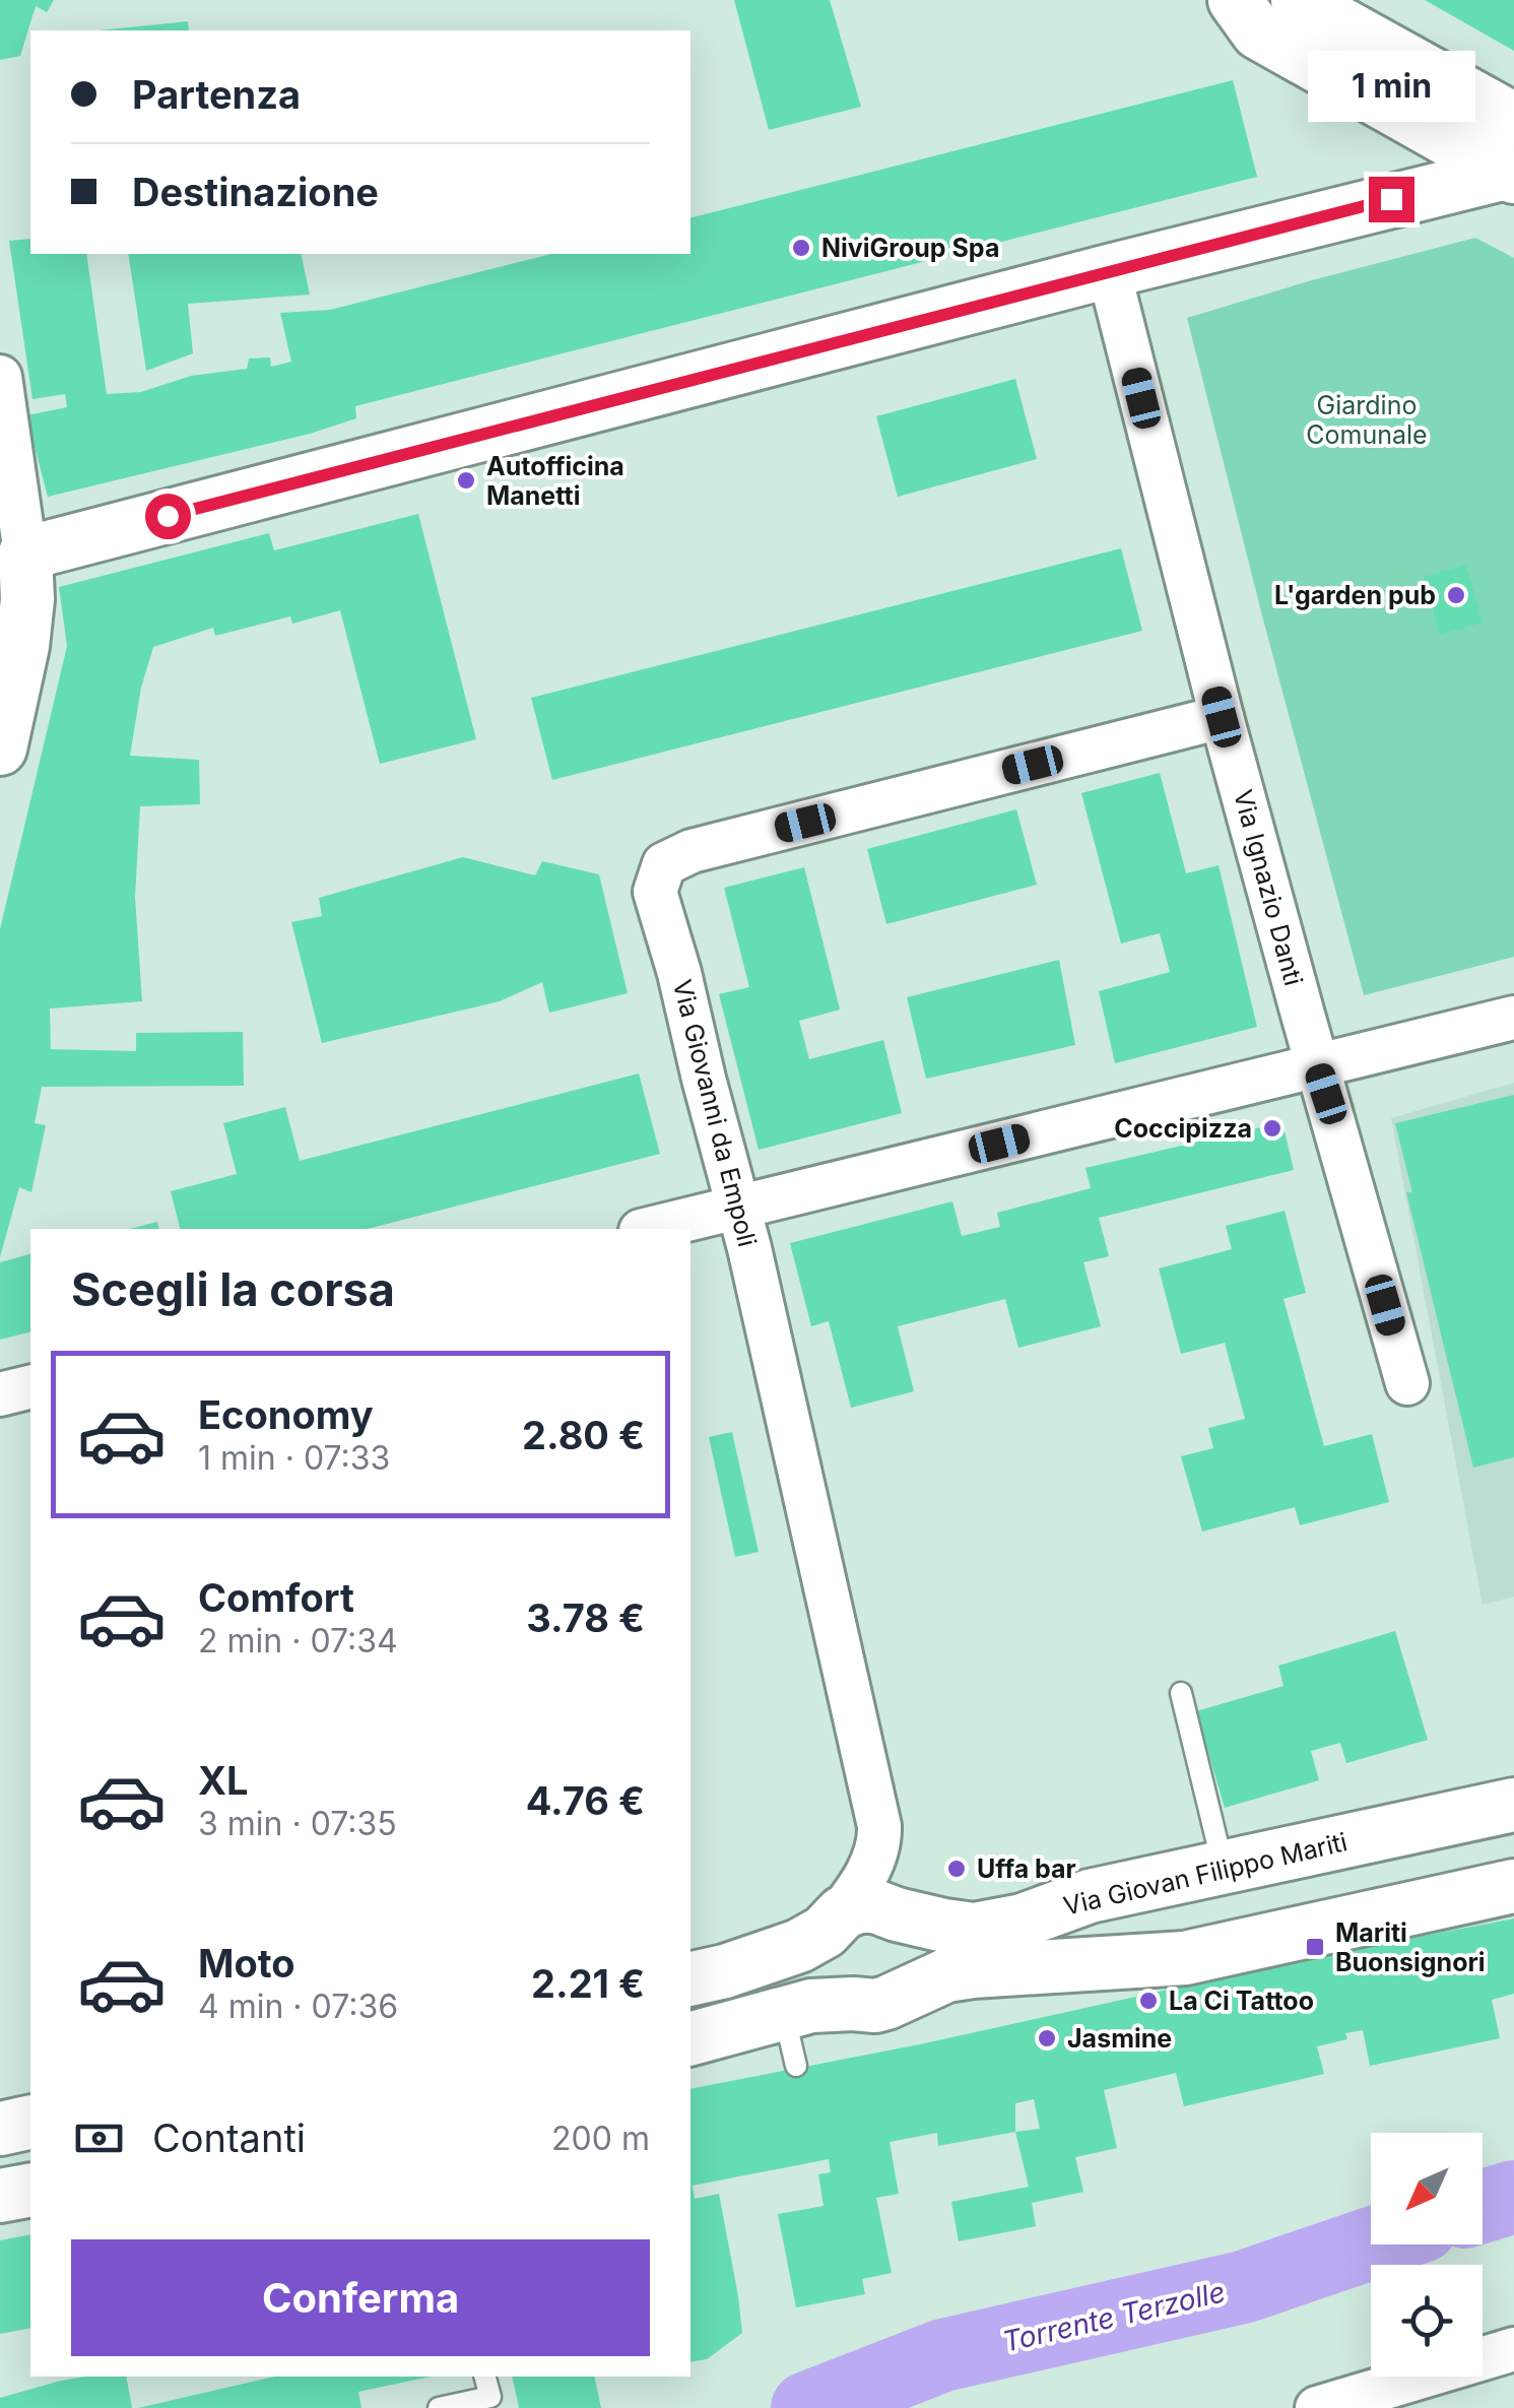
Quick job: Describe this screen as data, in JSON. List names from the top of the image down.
{
  "streets": {
    "street": ["Via Ignazio Danti", "Via Giovanni da Empoli", "Via Giovan Filippo Mariti"]
  },
  "crossings": [
    ["Via Ignazio Danti", "Via Giovanni da Empoli"],
    ["Via Giovanni da Empoli", "Via Giovan Filippo Mariti"]
  ],
  "water": ["Torrente Terzolle"],
  "parks": ["Giardino Comunale"],
  "places": {
    "other": [
      "NiviGroup Spa",
      "Autofficina Manetti",
      "L'garden pub",
      "Coccipizza",
      "Uffa bar",
      "La Ci Tattoo",
      "Jasmine"
    ],
    "transit": ["Mariti Buonsignori"]
  },
  "north": "bottom left",
  "page": {
    "banner": ["Partenza", "Destinazione"],
    "bubble": "1 min",
    "heading": "Scegli la corsa",
    "list": [
      {
        "name": "Economy",
        "note": "1 min · 07:33",
        "value": "2.80 €"
      },
      {
        "name": "Comfort",
        "note": "2 min · 07:34",
        "value": "3.78 €"
      },
      {
        "name": "XL",
        "note": "3 min · 07:35",
        "value": "4.76 €"
      },
      {
        "name": "Moto",
        "note": "4 min · 07:36",
        "value": "2.21 €"
      }
    ],
    "pay": ["Contanti", "200 m"],
    "buttons": "Conferma"
  }
}
